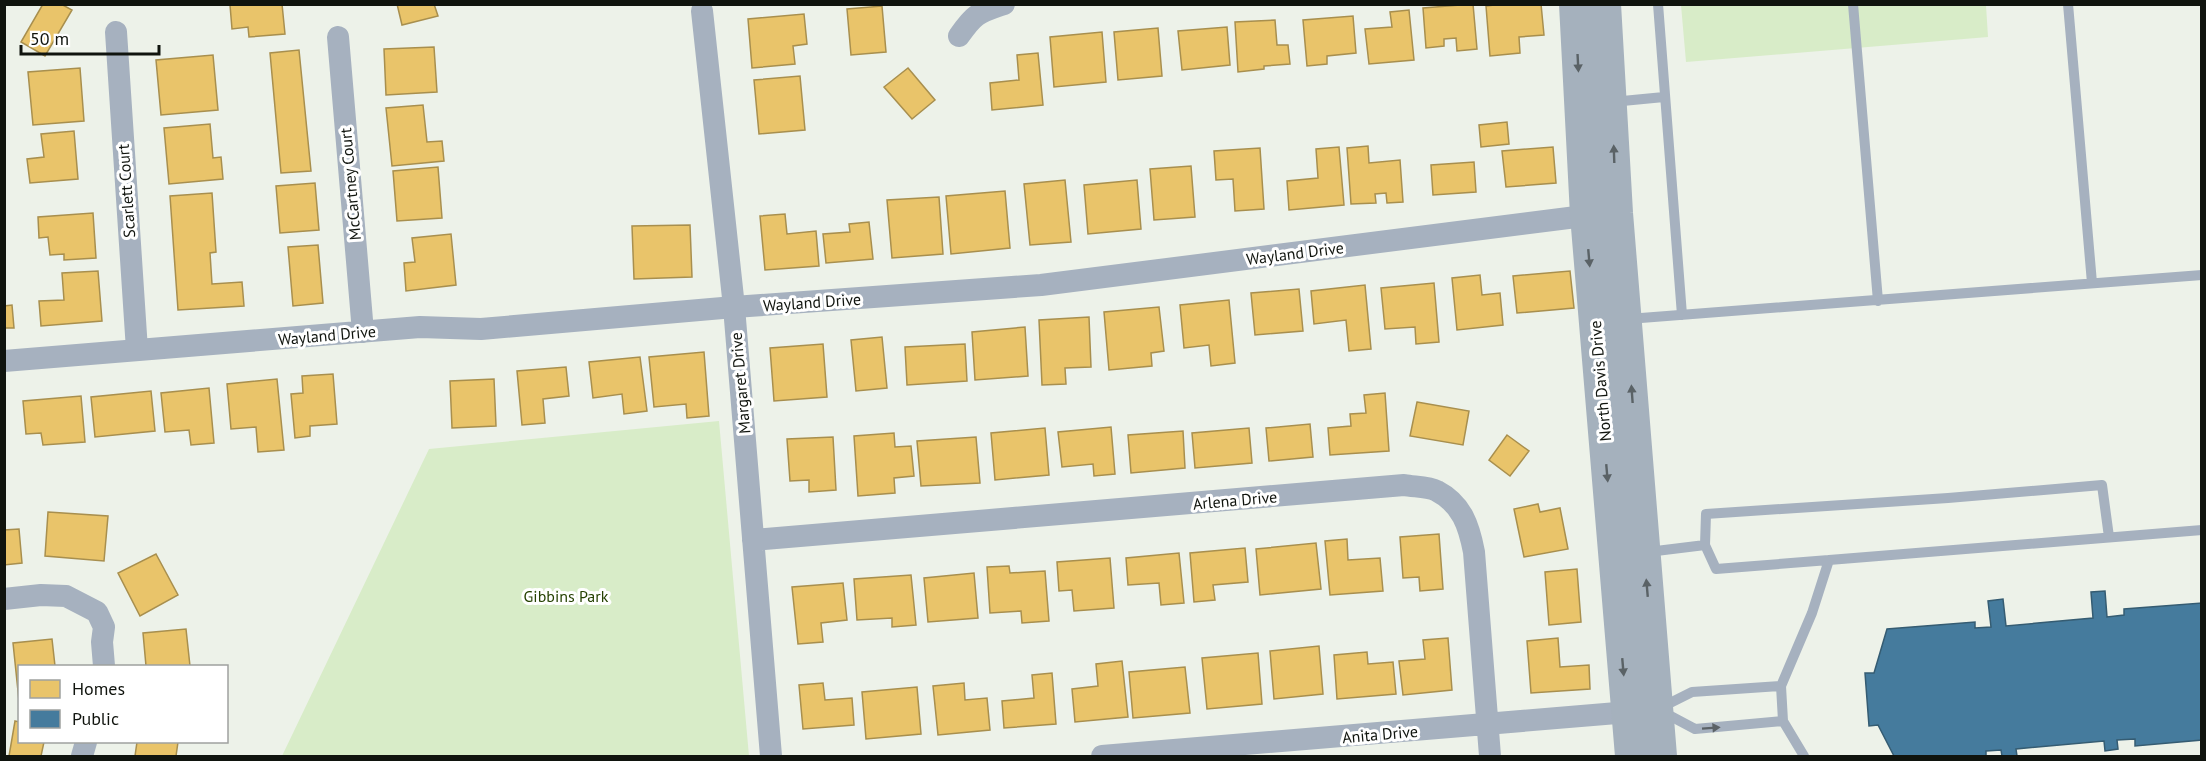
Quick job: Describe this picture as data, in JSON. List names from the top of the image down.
{
  "streets": {
    "street": [
      "McCartney Court",
      "Scarlett Court",
      "Wayland Drive",
      "North Davis Drive",
      "Margaret Drive",
      "Arlena Drive",
      "Anita Drive"
    ]
  },
  "crossings": [
    ["McCartney Court", "Wayland Drive"],
    ["Scarlett Court", "Wayland Drive"],
    ["Wayland Drive", "North Davis Drive"],
    ["Wayland Drive", "Margaret Drive"],
    ["North Davis Drive", "Anita Drive"],
    ["Margaret Drive", "Arlena Drive"],
    ["Arlena Drive", "Anita Drive"]
  ],
  "parks": ["Gibbins Park"],
  "legend": ["Homes", "Public"],
  "scale_bar": "50 m"
}
